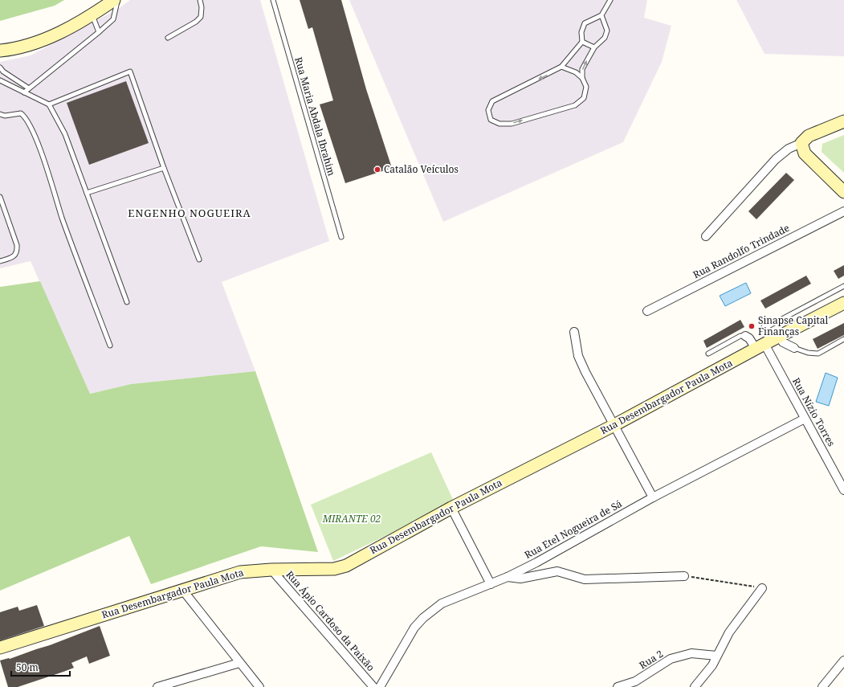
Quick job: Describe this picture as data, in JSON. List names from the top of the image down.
{
  "streets": {
    "street": [
      "Rua Randolfo Trindade",
      "Rua Desembargador Paula Mota",
      "Rua Nízio Torres",
      "Rua Etel Nogueira de Sá",
      "Rua Ápio Cardoso da Paixão",
      "Rua 2"
    ],
    "lane": ["Rua Maria Abdala Ibrahim"]
  },
  "crossings": [
    ["Rua Desembargador Paula Mota", "Rua Nízio Torres"],
    ["Rua Desembargador Paula Mota", "Rua Ápio Cardoso da Paixão"],
    ["Rua Nízio Torres", "Rua Etel Nogueira de Sá"]
  ],
  "districts": ["ENGENHO NOGUEIRA"],
  "parks": ["MIRANTE 02"],
  "places": ["Catalão Veículos", "Sinapse Capital Finanças"],
  "scale_bar": "50 m"
}
